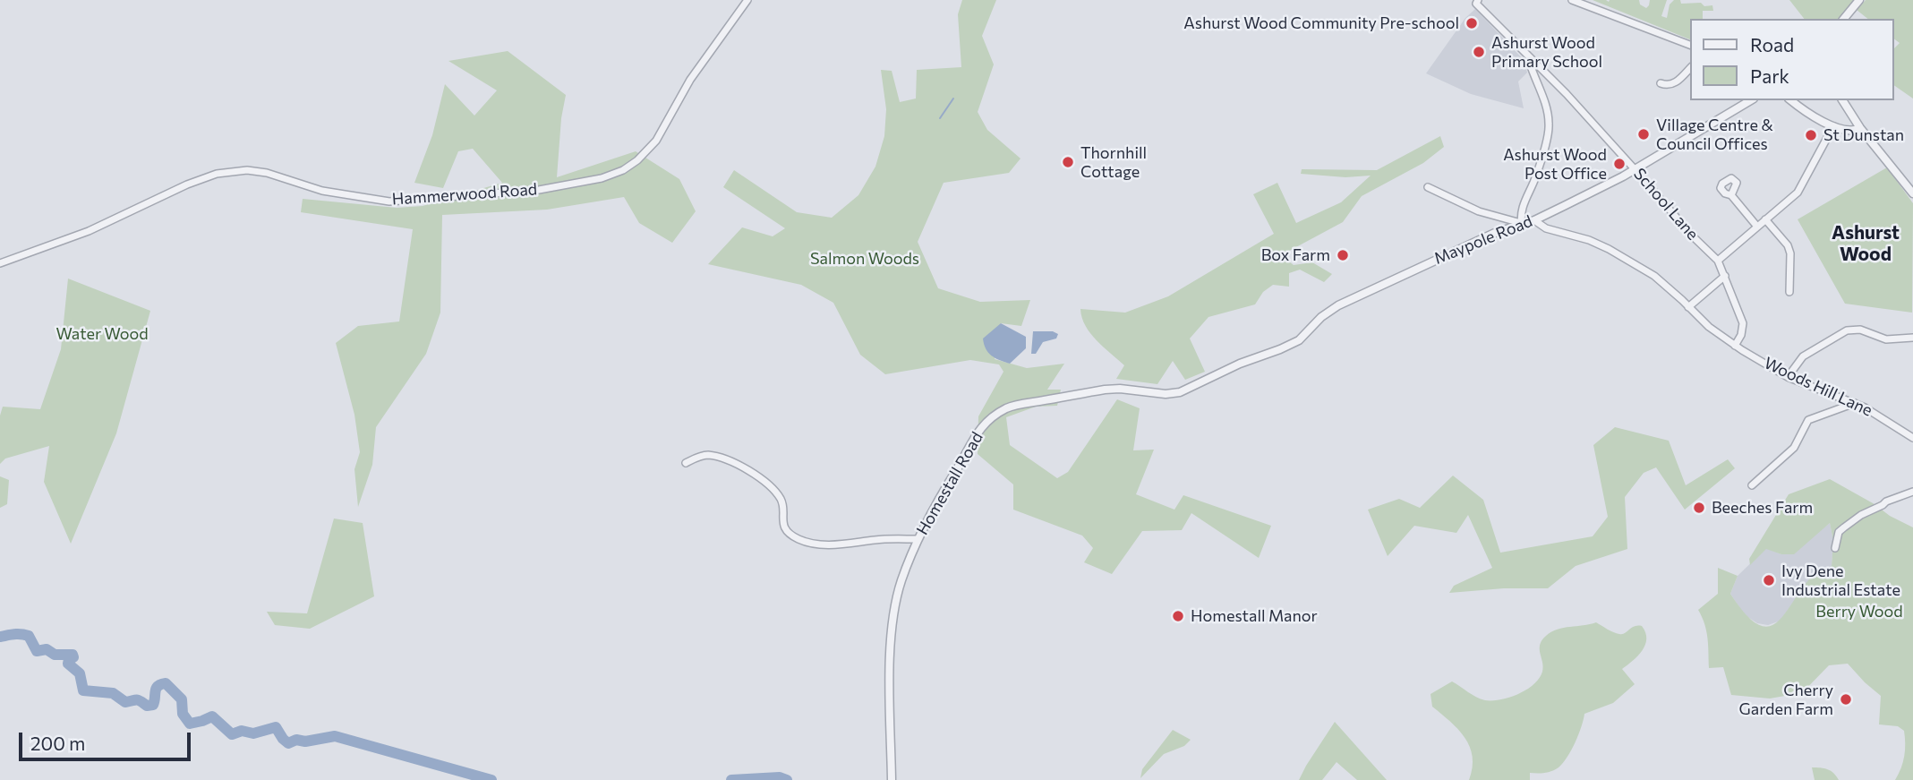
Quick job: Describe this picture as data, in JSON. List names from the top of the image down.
{
  "streets": {
    "street": [
      "Hammerwood Road",
      "School Lane",
      "Maypole Road",
      "Woods Hill Lane",
      "Homestall Road"
    ]
  },
  "crossings": [
    ["School Lane", "Maypole Road"],
    ["School Lane", "Woods Hill Lane"],
    ["Maypole Road", "Woods Hill Lane"],
    ["Maypole Road", "Homestall Road"]
  ],
  "districts": ["Ashurst Wood"],
  "parks": ["Salmon Woods", "Water Wood", "Berry Wood"],
  "places": [
    "Ashurst Wood Community Pre-school",
    "Ashurst Wood Primary School",
    "Village Centre & Council Offices",
    "St Dunstan",
    "Thornhill Cottage",
    "Ashurst Wood Post Office",
    "Box Farm",
    "Beeches Farm",
    "Ivy Dene Industrial Estate",
    "Homestall Manor",
    "Cherry Garden Farm"
  ],
  "legend": ["Road", "Park"],
  "scale_bar": "200 m"
}
